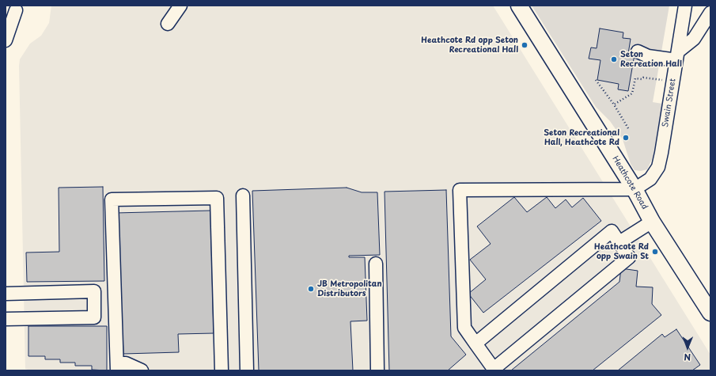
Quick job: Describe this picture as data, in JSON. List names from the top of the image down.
{
  "streets": {
    "main road": ["Heathcote Road"],
    "street": ["Swain Street"]
  },
  "crossings": [
    ["Swain Street", "Heathcote Road"]
  ],
  "places": [
    "Heathcote Rd opp Seton Recreational Hall",
    "Seton Recreation Hall",
    "Seton Recreational Hall, Heathcote Rd",
    "Heathcote Rd opp Swain St",
    "JB Metropolitan Distributors"
  ],
  "north": "bottom"
}
